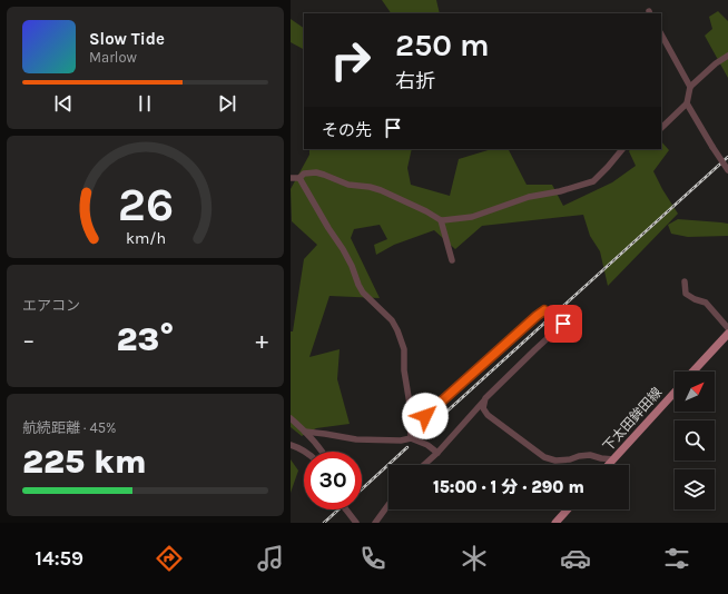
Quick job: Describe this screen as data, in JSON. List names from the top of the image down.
{
  "streets": {
    "main road": ["下太田鉾田線"]
  },
  "north": "top right",
  "page": {
    "turn": ["250 m", "右折"],
    "song": ["Slow Tide", "Marlow"],
    "then": "その先",
    "tile": [
      "エアコン",
      ["航続距離 · 45%", "225 km"]
    ],
    "heat": ["−", "23°", "+"],
    "limit": "30",
    "trip": "15:00 · 1 分 · 290 m",
    "tabs": "14:59",
    "gauge": ["26", "km/h"]
  }
}
